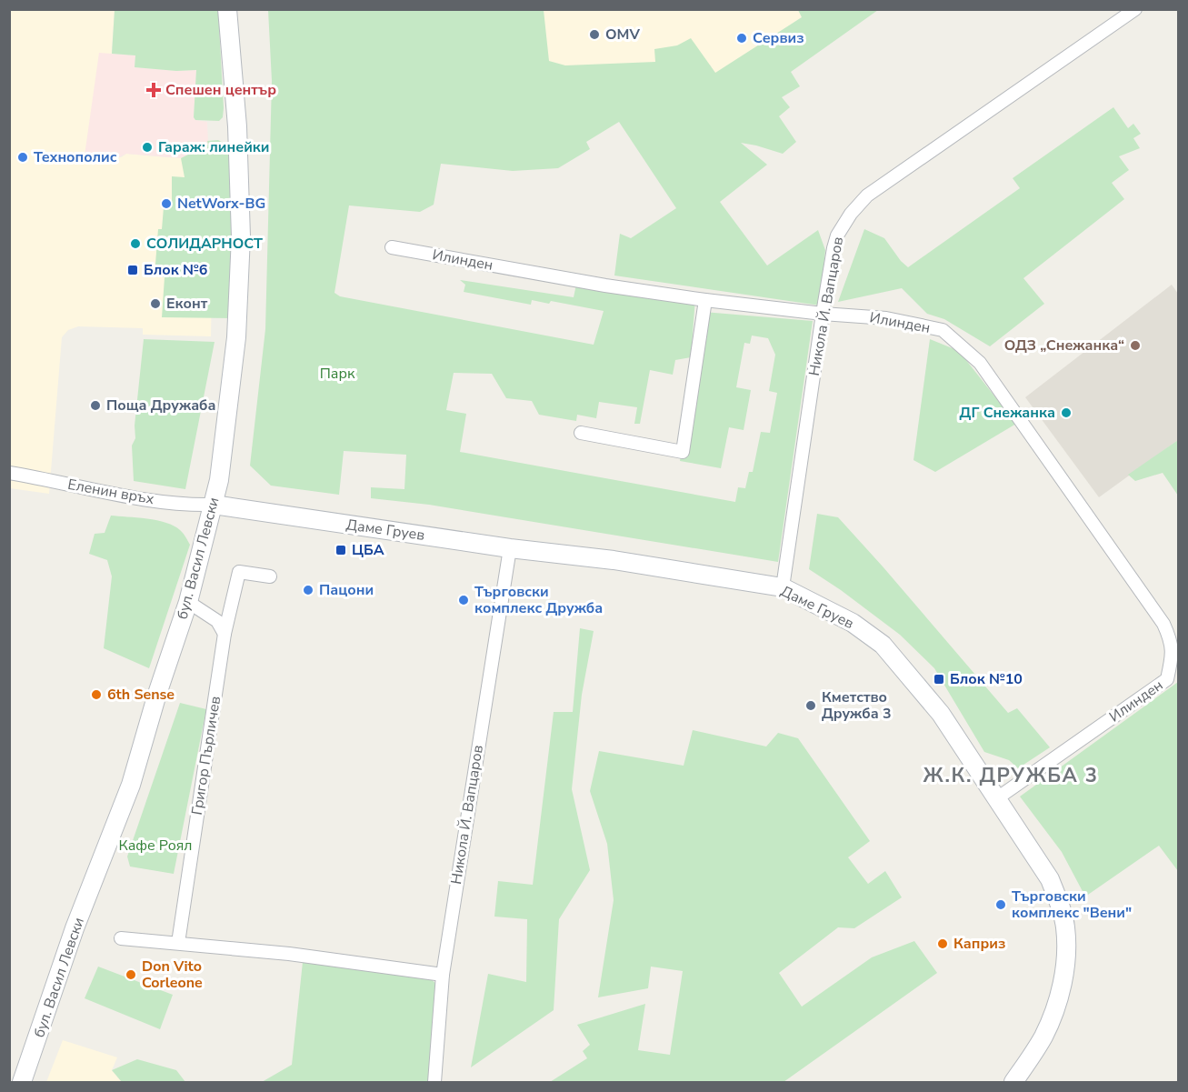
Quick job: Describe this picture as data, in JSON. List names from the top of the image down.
{
  "streets": {
    "main road": ["Даме Груев", "бул. Васил Левски"],
    "street": [
      "Илинден",
      "Никола Й. Вапцаров",
      "Еленин връх",
      "Григор Пърличев"
    ]
  },
  "crossings": [
    ["Илинден", "Никола Й. Вапцаров"],
    ["Илинден", "Даме Груев"],
    ["Никола Й. Вапцаров", "Даме Груев"],
    ["Еленин връх", "Даме Груев"],
    ["Еленин връх", "бул. Васил Левски"],
    ["Даме Груев", "бул. Васил Левски"]
  ],
  "districts": ["Ж.К. ДРУЖБА 3"],
  "parks": ["Парк", "Кафе Роял"],
  "places": {
    "other": [
      "OMV",
      "Сервиз",
      "Гараж: линейки",
      "Технополис",
      "NetWorx-BG",
      "СОЛИДАРНОСТ",
      "Еконт",
      "ОДЗ „Снежанка“",
      "Поща Дружаба",
      "ДГ Снежанка",
      "Пацони",
      "Търговски комплекс Дружба",
      "6th Sense",
      "Кметство Дружба 3",
      "Търговски комплекс \"Вени\"",
      "Каприз",
      "Don Vito Corleone"
    ],
    "health": ["Спешен център"],
    "transit": ["Блок №6", "ЦБА", "Блок №10"]
  }
}
